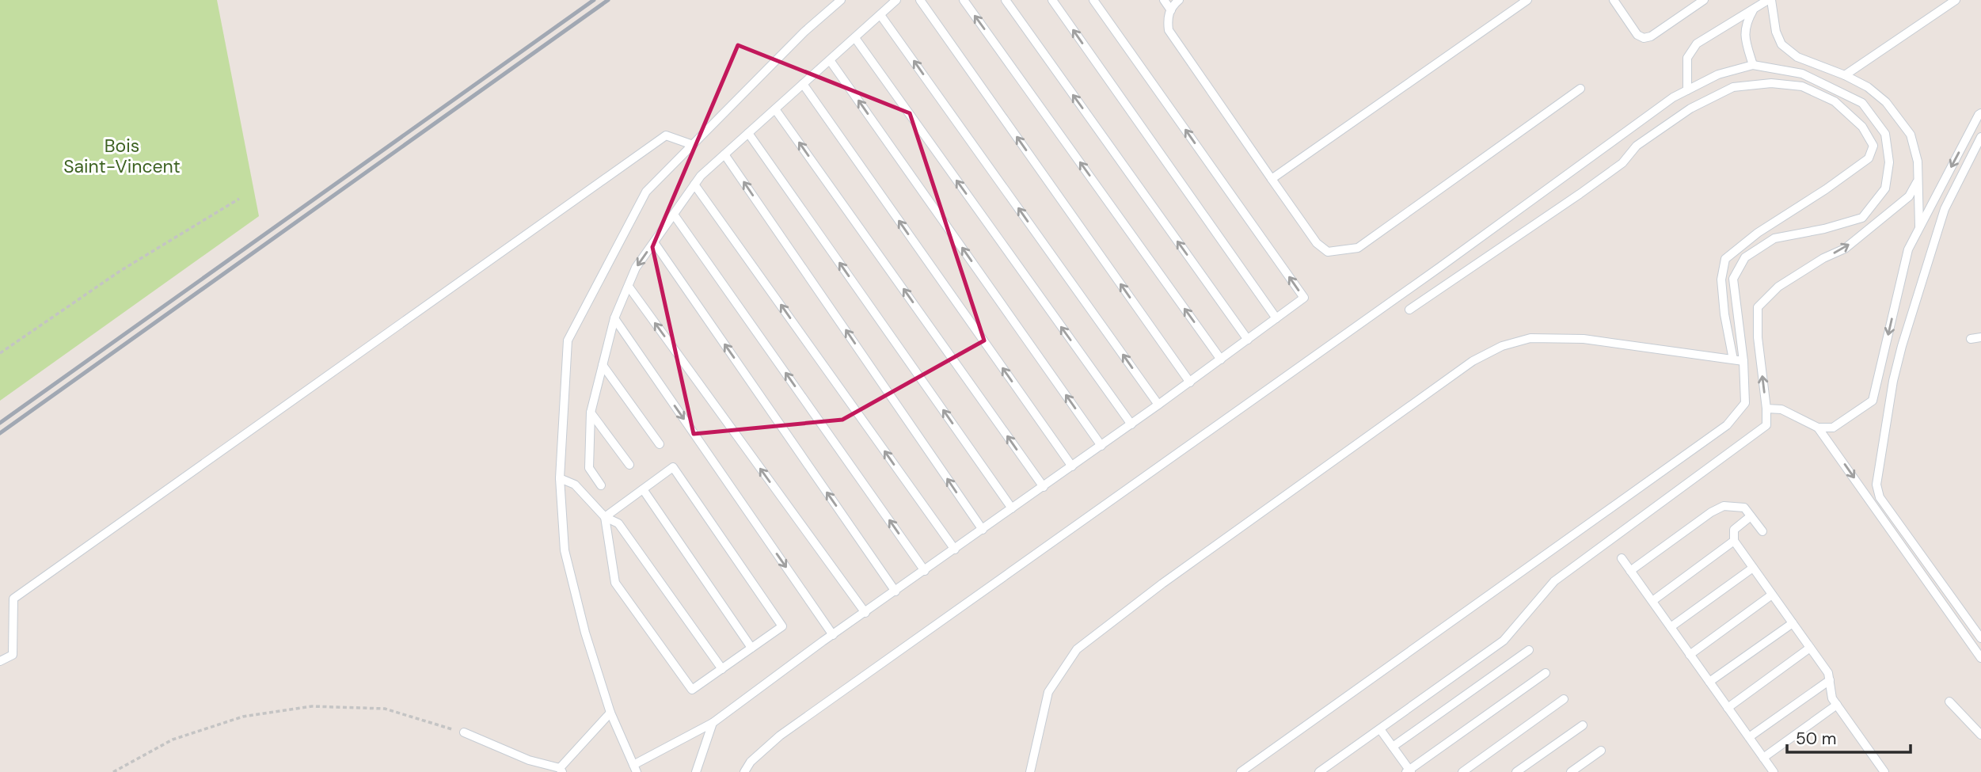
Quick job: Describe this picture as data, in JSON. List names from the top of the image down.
{
  "parks": ["Bois Saint-Vincent"],
  "scale_bar": "50 m"
}
